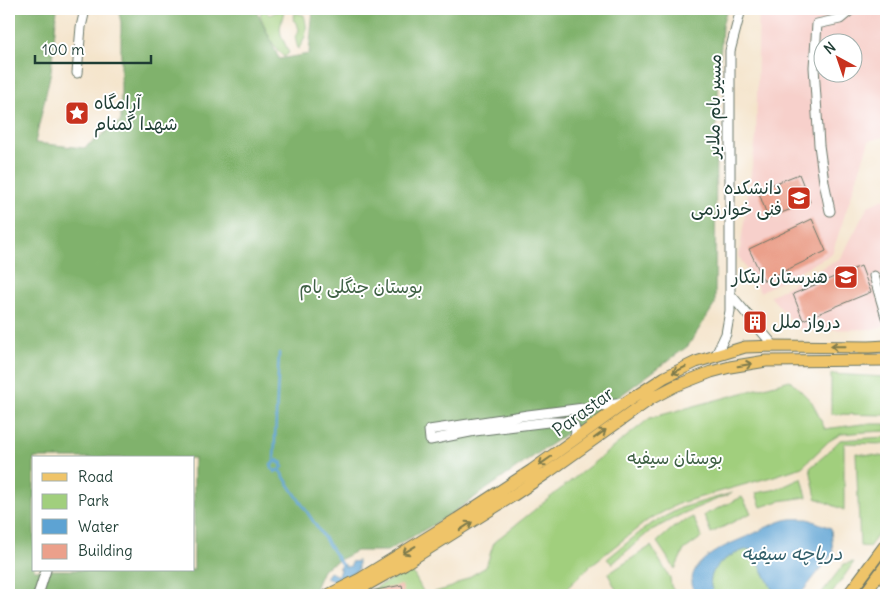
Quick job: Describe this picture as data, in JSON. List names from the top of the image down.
{
  "streets": {
    "main road": ["Parastar"],
    "street": ["مسیر بام ملایر"]
  },
  "crossings": [
    ["مسیر بام ملایر", "Parastar"]
  ],
  "water": ["دریاچه سیفیه"],
  "parks": ["بوستان جنگلی بام", "بوستان سیفیه"],
  "places": {
    "place": ["آرامگاه شهدا گمنام"],
    "school or university": ["دانشکده فنی خوارزمی", "هنرستان ابتکار"],
    "building": ["درواز ملل"]
  },
  "legend": [
    "Road",
    "Park",
    "Water",
    "Building"
  ],
  "scale_bar": "100 m",
  "north": "top left"
}
